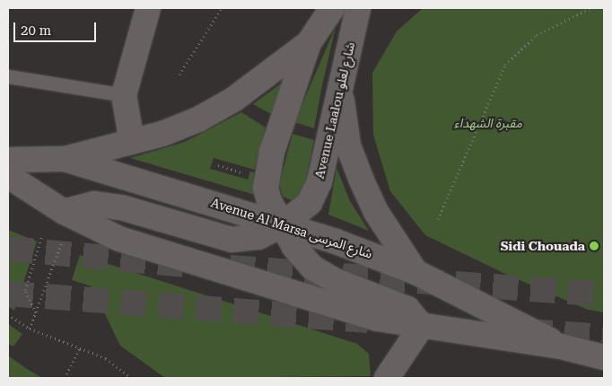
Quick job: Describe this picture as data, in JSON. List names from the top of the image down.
{
  "streets": {
    "street": ["Avenue Laalou شارع لعلو", "Avenue Al Marsa شارع المرسى"]
  },
  "crossings": [
    ["Avenue Laalou شارع لعلو", "Avenue Al Marsa شارع المرسى"]
  ],
  "parks": ["مقبرة الشهداء"],
  "places": ["Sidi Chouada"],
  "scale_bar": "20 m"
}
